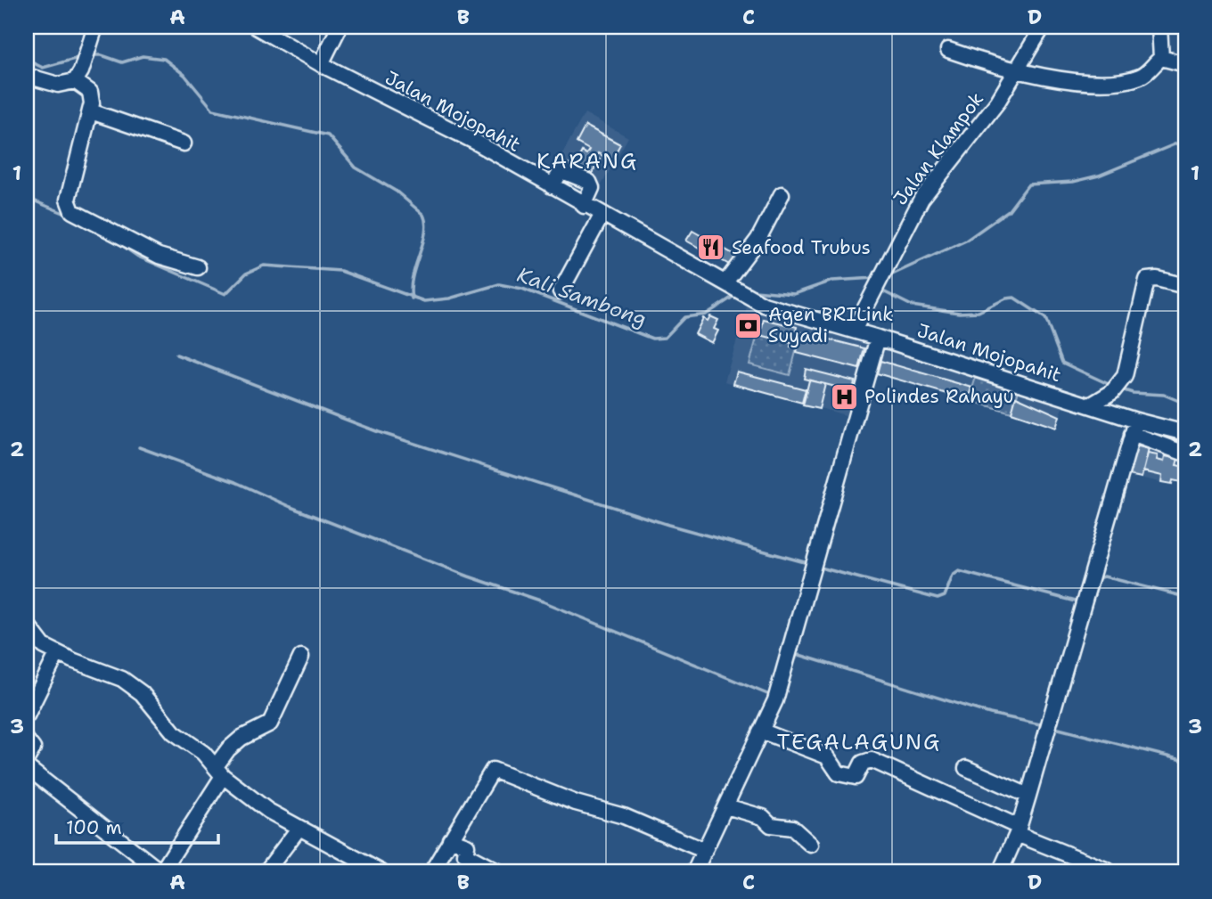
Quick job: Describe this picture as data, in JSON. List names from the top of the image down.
{
  "streets": {
    "street": ["Jalan Mojopahit", "Jalan Klampok"]
  },
  "crossings": [
    ["Jalan Mojopahit", "Jalan Klampok"]
  ],
  "districts": ["KARANG", "TEGALAGUNG"],
  "water": ["Kali Sambong"],
  "places": {
    "restaurant": ["Seafood Trubus"],
    "bank": ["Agen BRILink Suyadi"],
    "hospital": ["Polindes Rahayu"]
  },
  "scale_bar": "100 m",
  "grid": {
    "columns": [
      "A",
      "B",
      "C",
      "D"
    ],
    "rows": ["1", "2", "3"]
  }
}
